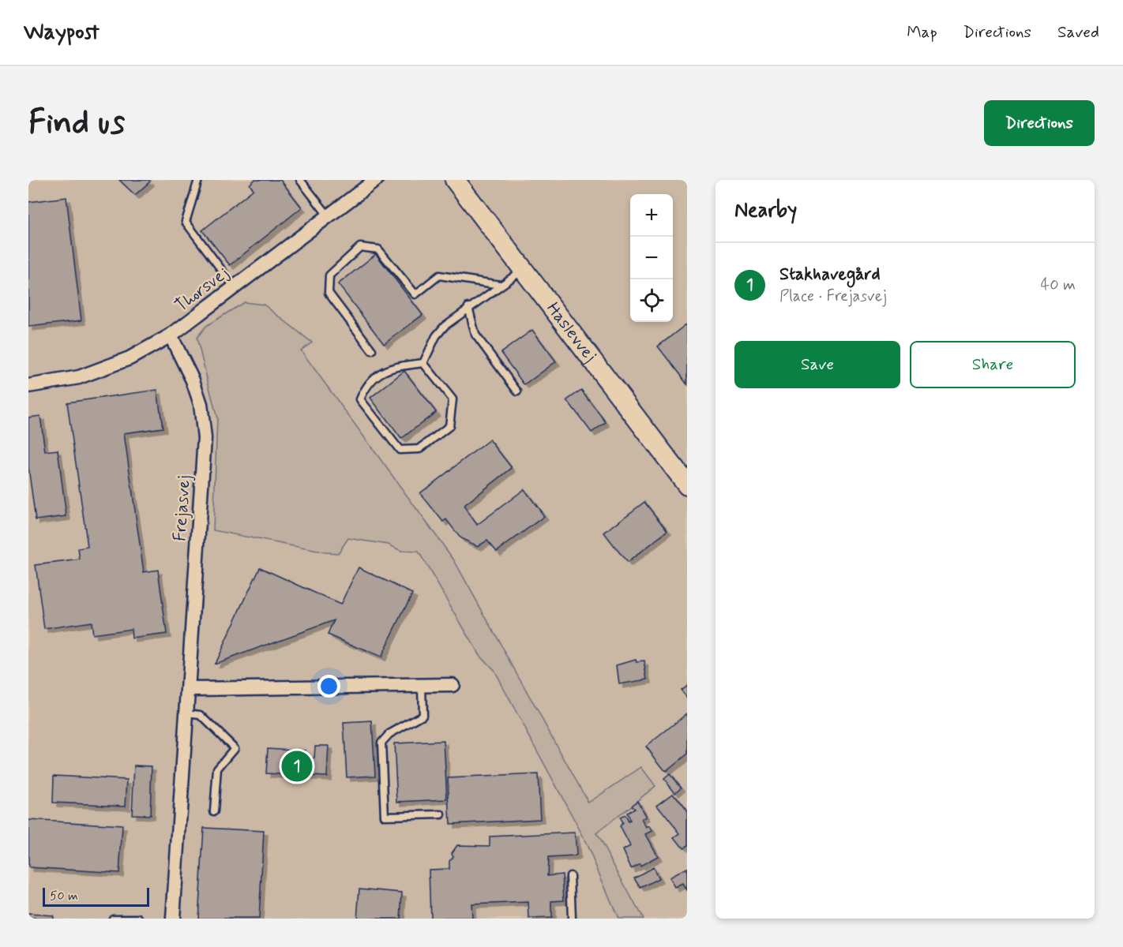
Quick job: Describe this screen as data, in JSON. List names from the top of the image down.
{
  "streets": {
    "street": ["Thorsvej", "Haslevvej", "Frejasvej"]
  },
  "crossings": [
    ["Thorsvej", "Frejasvej"]
  ],
  "scale_bar": "50 m",
  "page": {
    "header": "Waypost",
    "nav": ["Map", "Directions", "Saved"],
    "buttons": [
      "Directions",
      ["Save", "Share"]
    ],
    "title": "Find us",
    "heading": "Nearby",
    "map_buttons": ["+", "−"],
    "list": [
      {
        "mark": "1",
        "name": "Stakhavegård",
        "note": "Place · Frejasvej",
        "value": "40 m"
      }
    ],
    "pins": "1",
    "scale": "50 m"
  }
}
